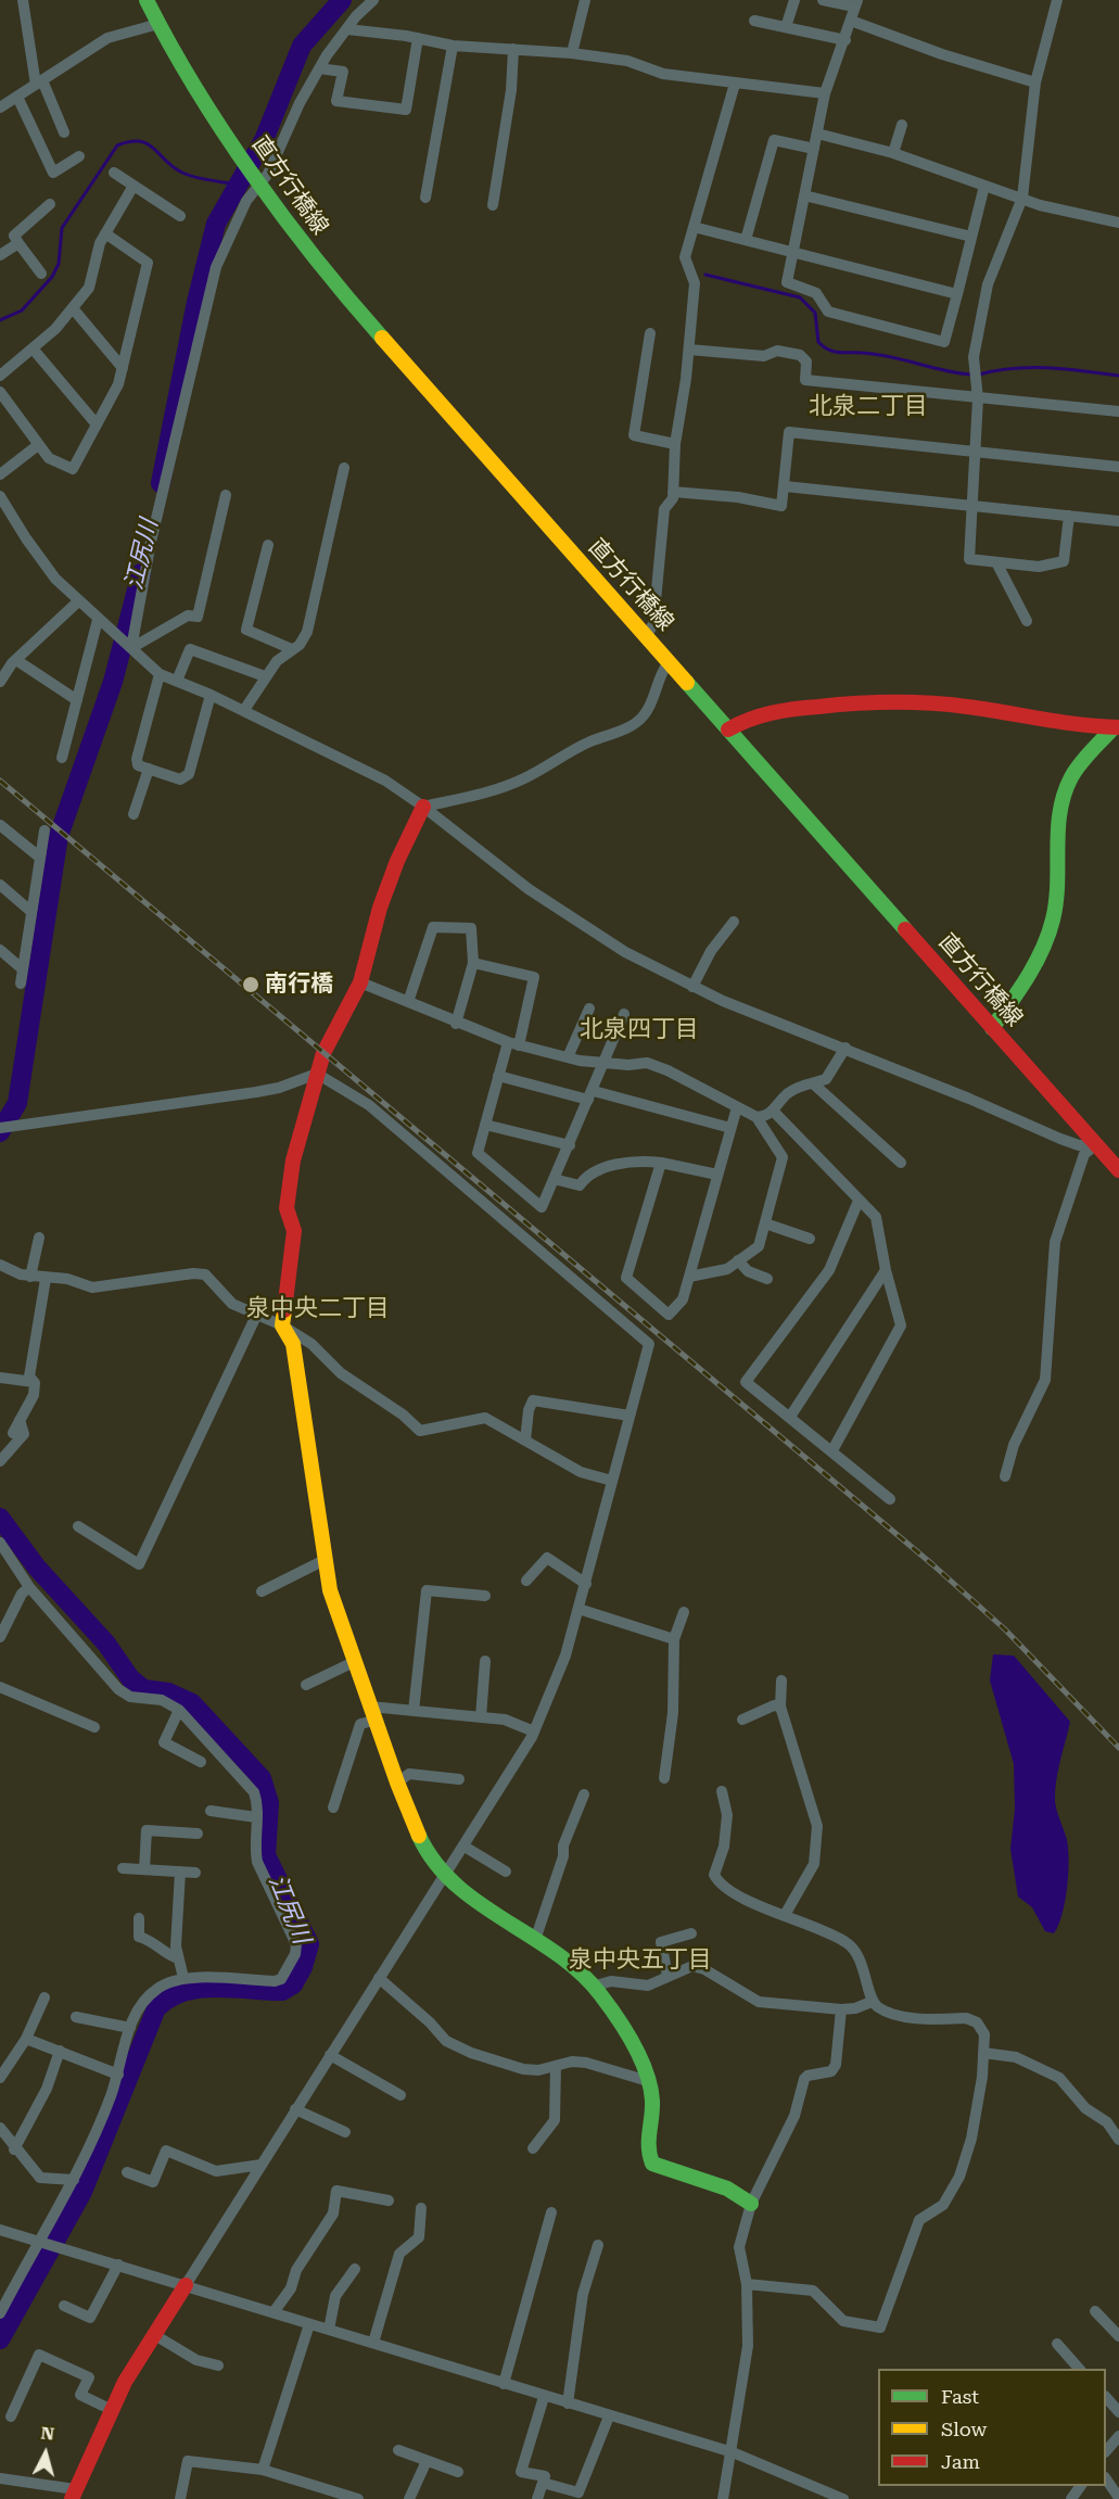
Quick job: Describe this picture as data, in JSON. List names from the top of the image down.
{
  "streets": {
    "street": ["直方行橋線"]
  },
  "districts": [
    "北泉二丁目",
    "北泉四丁目",
    "泉中央二丁目",
    "泉中央五丁目"
  ],
  "water": ["江尻川"],
  "places": ["南行橋"],
  "legend": ["Fast", "Slow", "Jam"],
  "north": "top"
}
